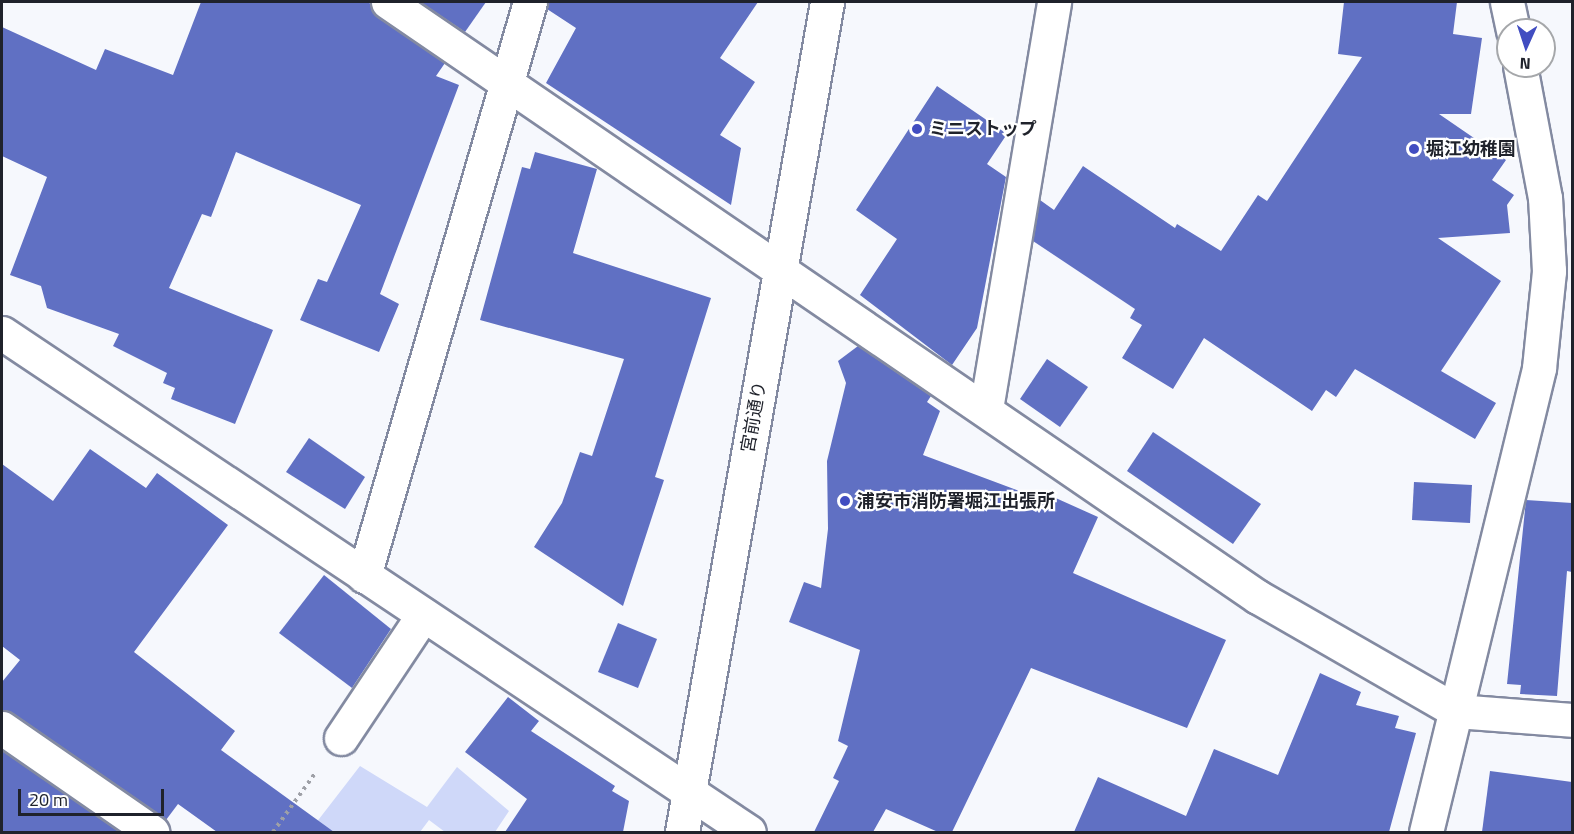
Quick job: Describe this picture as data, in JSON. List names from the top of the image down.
{
  "streets": {
    "street": ["宮前通り"]
  },
  "places": ["ミニストップ", "堀江幼稚園", "浦安市消防署堀江出張所"],
  "scale_bar": "20 m",
  "north": "bottom"
}
